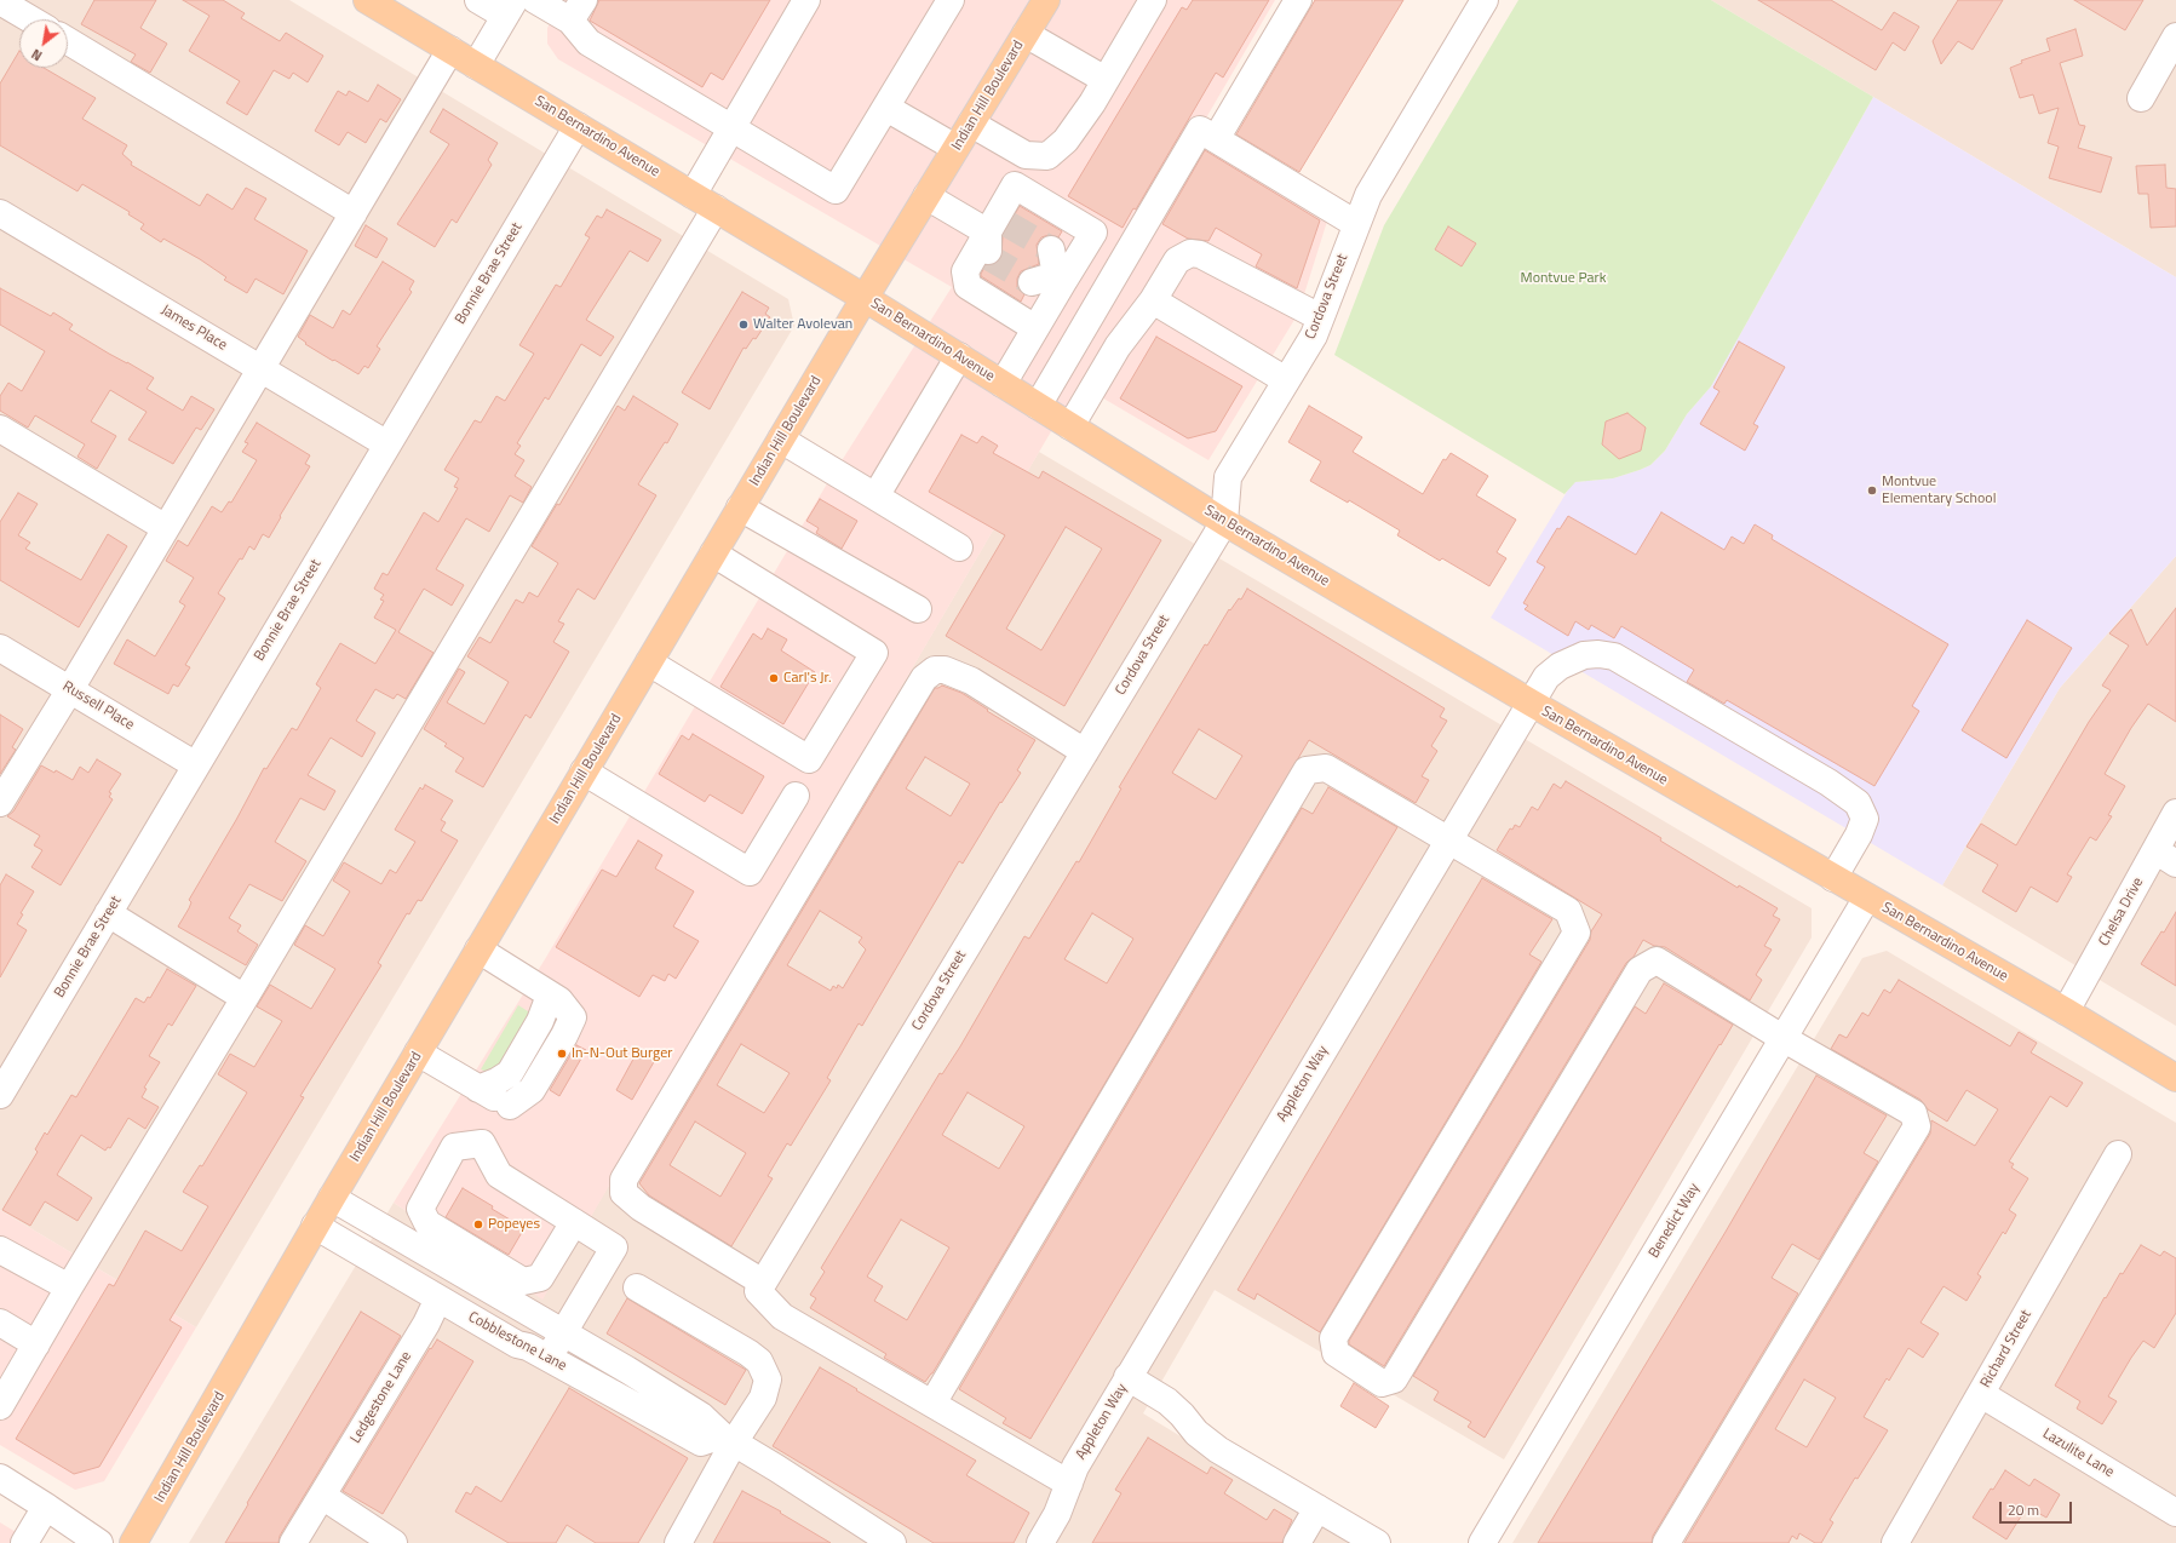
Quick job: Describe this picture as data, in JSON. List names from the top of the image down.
{
  "streets": {
    "main road": ["Indian Hill Boulevard", "San Bernardino Avenue"],
    "street": [
      "Bonnie Brae Street",
      "Cordova Street",
      "James Place",
      "Russell Place",
      "Chelsa Drive",
      "Appleton Way",
      "Benedict Way",
      "Cobblestone Lane",
      "Richard Street",
      "Ledgestone Lane",
      "Lazulite Lane"
    ]
  },
  "crossings": [
    ["Indian Hill Boulevard", "San Bernardino Avenue"],
    ["Indian Hill Boulevard", "Cobblestone Lane"],
    ["San Bernardino Avenue", "Bonnie Brae Street"],
    ["San Bernardino Avenue", "Cordova Street"],
    ["San Bernardino Avenue", "Chelsa Drive"],
    ["San Bernardino Avenue", "Appleton Way"],
    ["San Bernardino Avenue", "Benedict Way"],
    ["Bonnie Brae Street", "James Place"],
    ["Bonnie Brae Street", "Russell Place"],
    ["Cobblestone Lane", "Ledgestone Lane"],
    ["Richard Street", "Lazulite Lane"]
  ],
  "parks": ["Montvue Park"],
  "places": [
    "Walter Avolevan",
    "Montvue Elementary School",
    "Carl's Jr.",
    "In-N-Out Burger",
    "Popeyes"
  ],
  "scale_bar": "20 m",
  "north": "bottom left"
}
